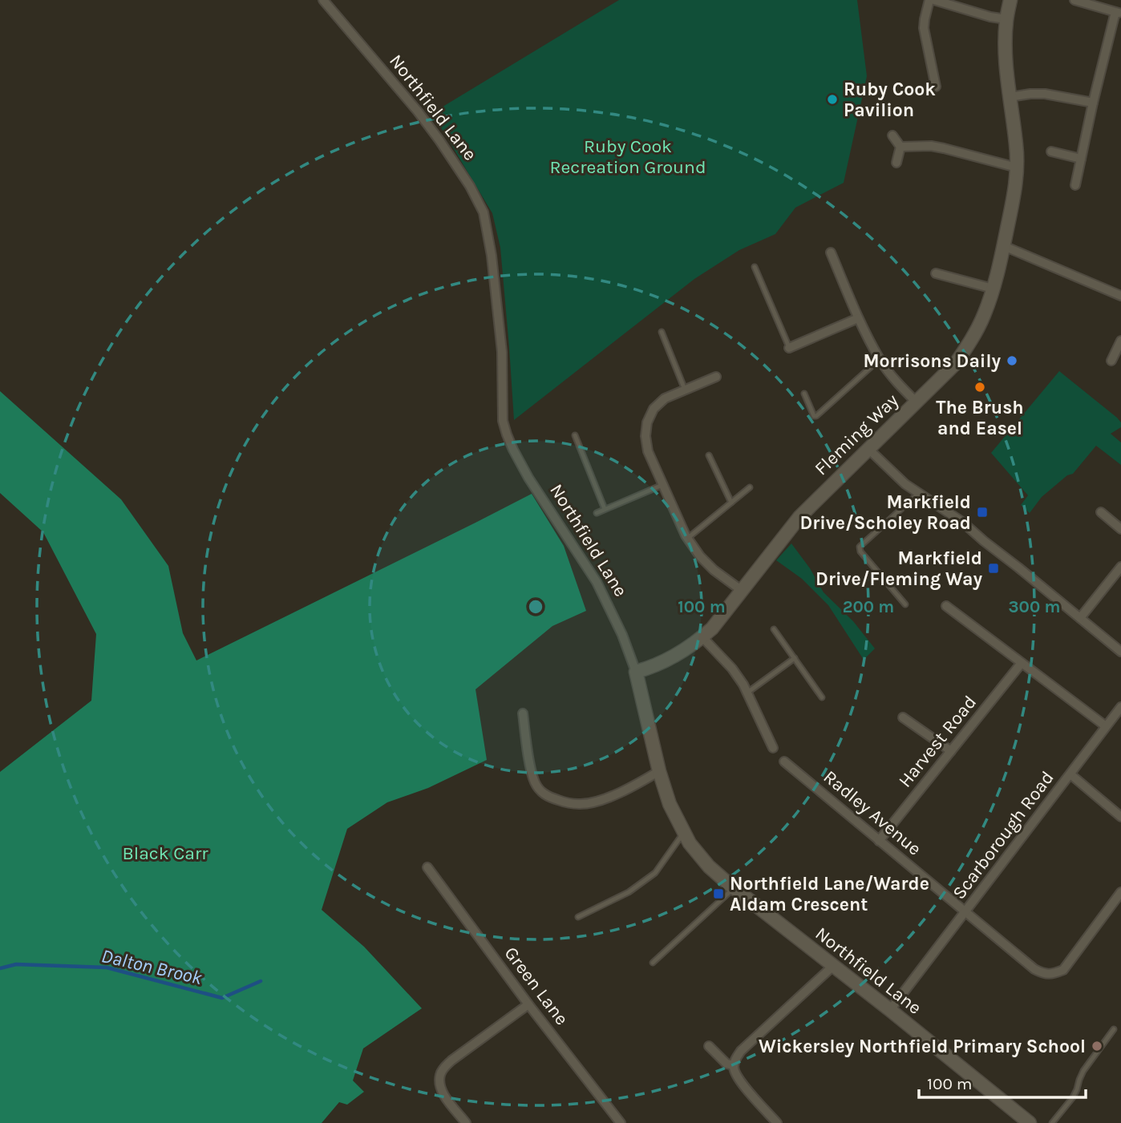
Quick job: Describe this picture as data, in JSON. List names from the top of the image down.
{
  "streets": {
    "street": [
      "Northfield Lane",
      "Fleming Way",
      "Harvest Road",
      "Radley Avenue",
      "Scarborough Road",
      "Green Lane"
    ]
  },
  "crossings": [
    ["Northfield Lane", "Fleming Way"],
    ["Northfield Lane", "Scarborough Road"],
    ["Harvest Road", "Radley Avenue"],
    ["Radley Avenue", "Scarborough Road"]
  ],
  "water": ["Dalton Brook"],
  "parks": ["Ruby Cook Recreation Ground", "Black Carr"],
  "places": {
    "other": [
      "Ruby Cook Pavilion",
      "Morrisons Daily",
      "The Brush and Easel",
      "Wickersley Northfield Primary School"
    ],
    "transit": ["Markfield Drive/Scholey Road", "Markfield Drive/Fleming Way", "Northfield Lane/Warde Aldam Crescent"]
  },
  "scale_bar": "100 m",
  "rings": ["100 m", "200 m", "300 m"]
}
